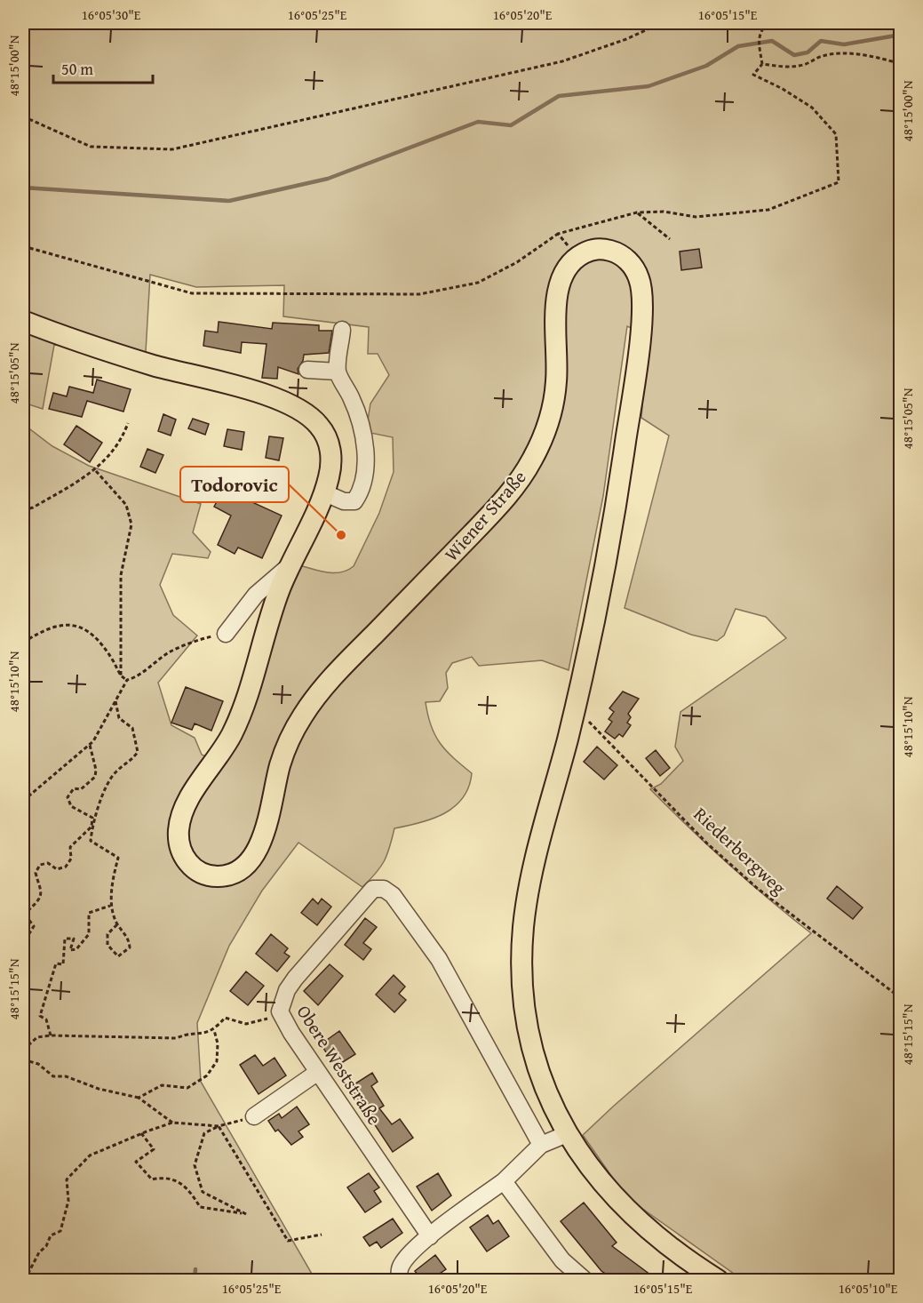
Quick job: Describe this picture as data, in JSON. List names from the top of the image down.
{
  "streets": {
    "main road": ["Wiener Straße"],
    "street": ["Obere Weststraße"],
    "path": ["Riederbergweg"]
  },
  "places": ["Todorovic"],
  "scale_bar": "50 m",
  "coordinates": [
    "16°05'30\"E",
    "16°05'25\"E",
    "16°05'20\"E",
    "16°05'15\"E",
    "48°15'00\"N",
    "48°15'05\"N",
    "48°15'10\"N",
    "48°15'15\"N",
    "16°05'10\"E"
  ]
}
